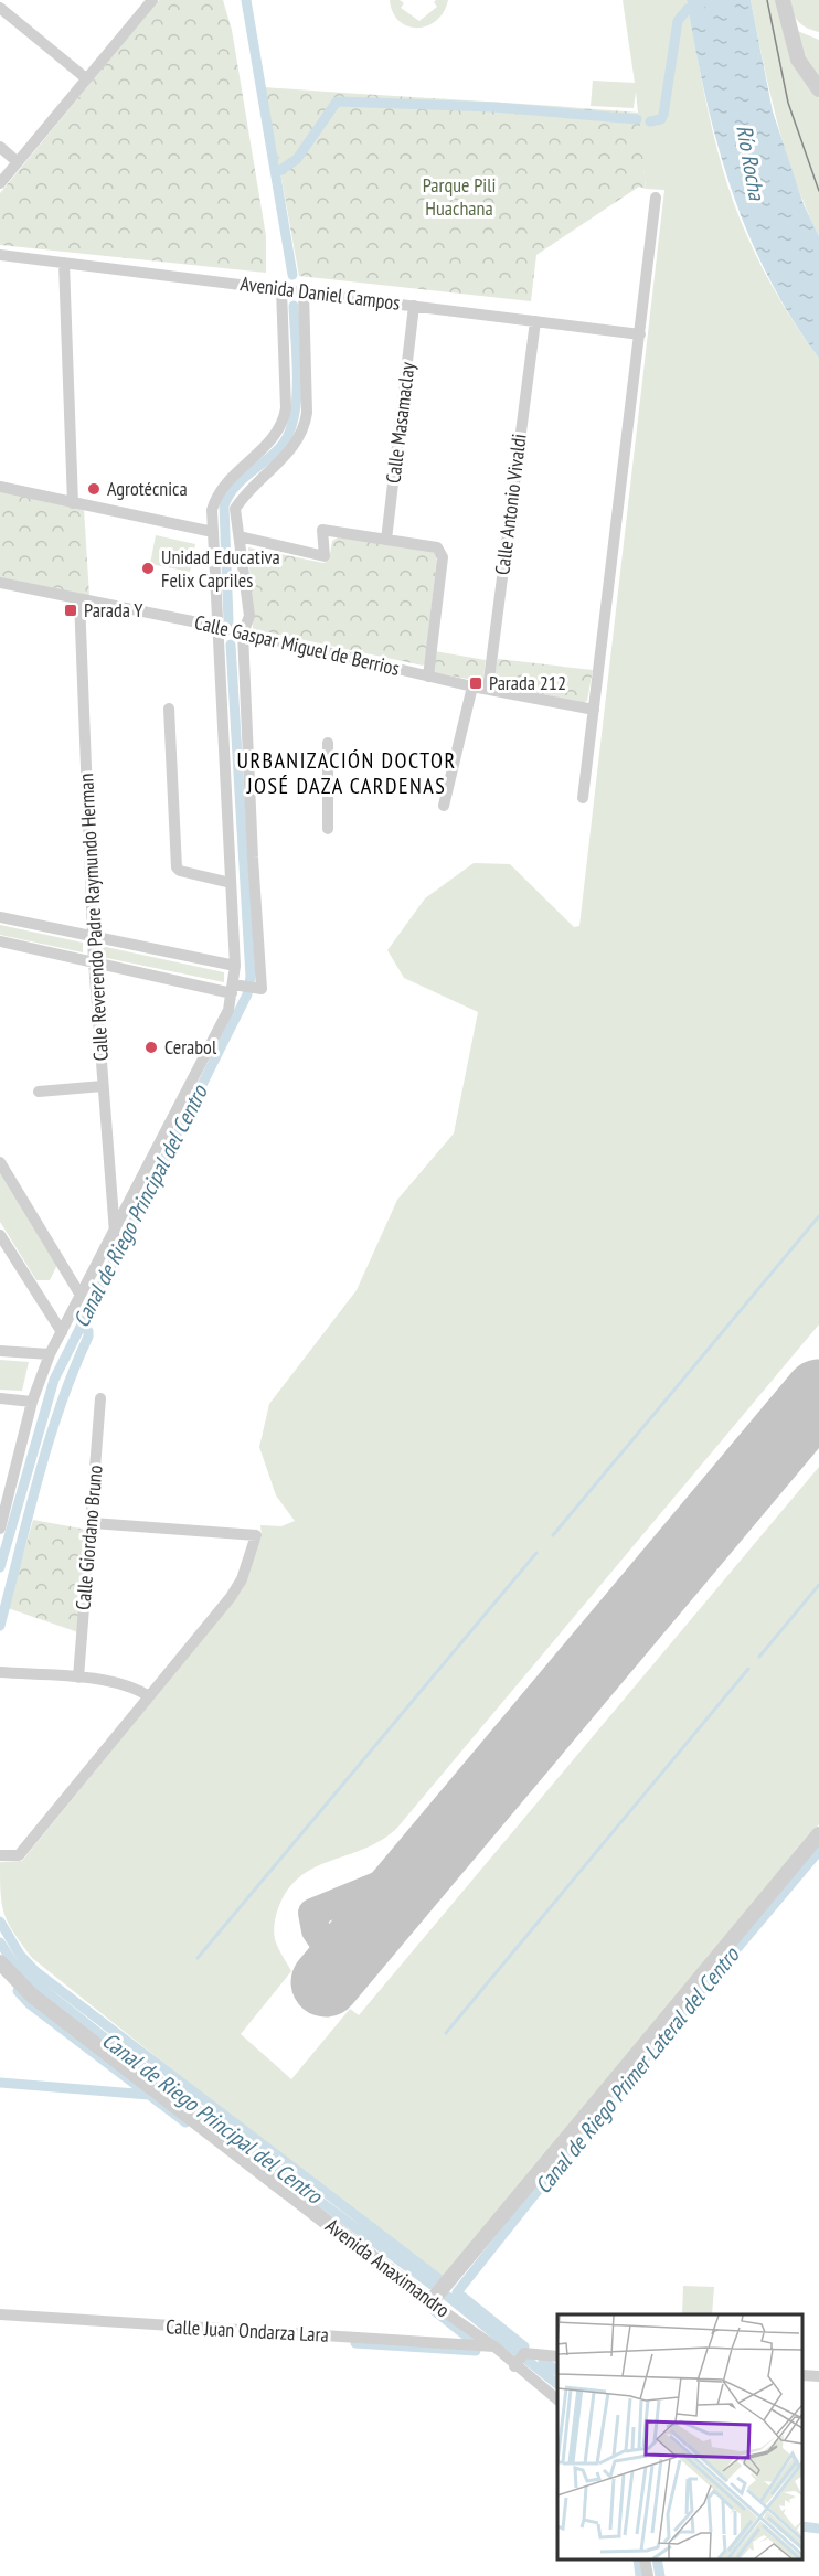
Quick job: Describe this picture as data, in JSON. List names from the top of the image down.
{
  "streets": {
    "street": [
      "Avenida Daniel Campos",
      "Calle Masamaclay",
      "Calle Antonio Vivaldi",
      "Calle Gaspar Miguel de Berrios",
      "Calle Reverendo Padre Raymundo Herman",
      "Calle Giordano Bruno",
      "Avenida Anaximandro",
      "Calle Juan Ondarza Lara"
    ]
  },
  "crossings": [
    ["Avenida Daniel Campos", "Calle Masamaclay"],
    ["Avenida Daniel Campos", "Calle Antonio Vivaldi"],
    ["Calle Antonio Vivaldi", "Calle Gaspar Miguel de Berrios"],
    ["Calle Gaspar Miguel de Berrios", "Calle Reverendo Padre Raymundo Herman"],
    ["Avenida Anaximandro", "Calle Juan Ondarza Lara"]
  ],
  "districts": ["URBANIZACIÓN DOCTOR JOSÉ DAZA CARDENAS"],
  "water": ["Río Rocha", "Canal de Riego Principal del Centro", "Canal de Riego Primer Lateral del Centro"],
  "parks": ["Parque Pili Huachana"],
  "places": {
    "other": ["Agrotécnica", "Unidad Educativa Felix Capriles", "Cerabol"],
    "transit": ["Parada Y", "Parada 212"]
  }
}
